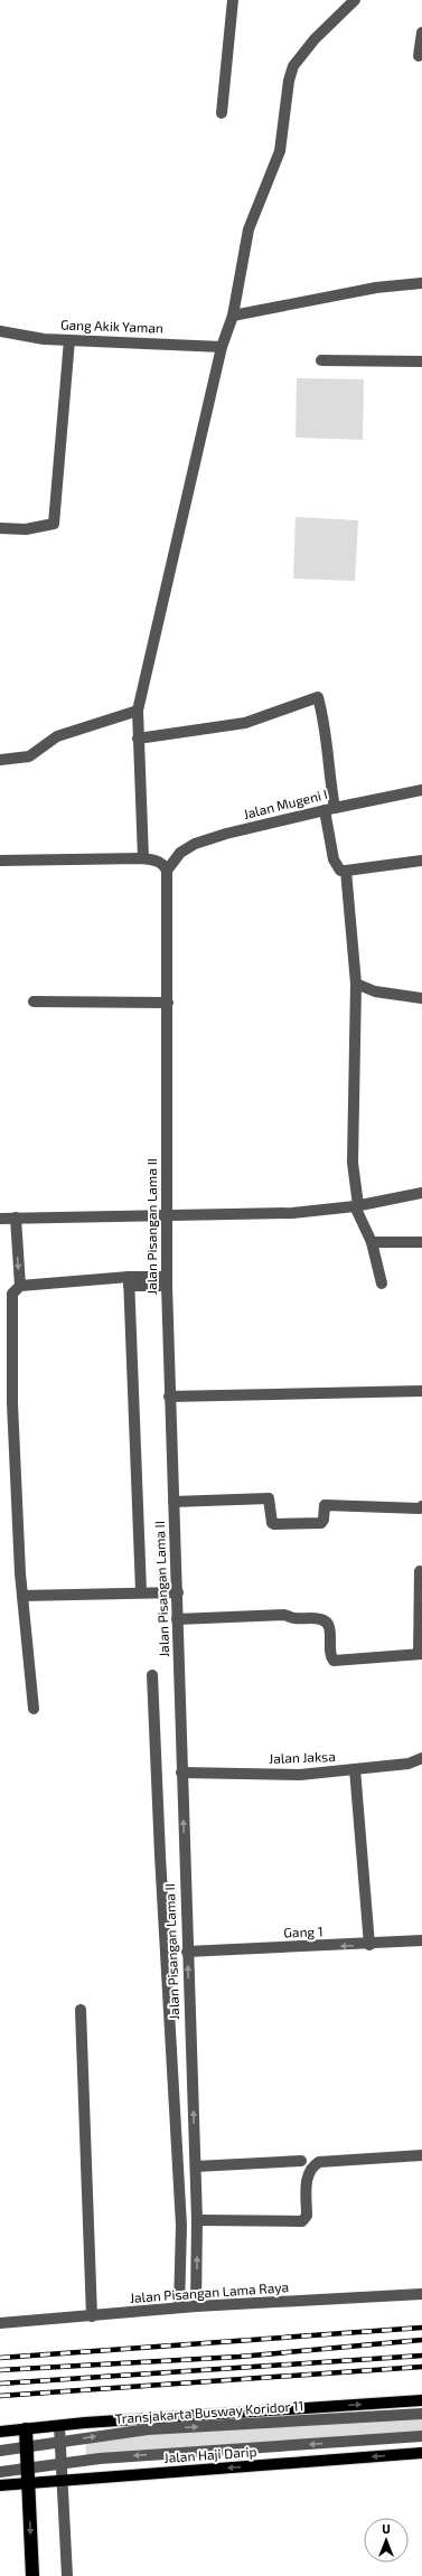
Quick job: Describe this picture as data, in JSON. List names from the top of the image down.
{
  "streets": {
    "main road": ["Jalan Haji Darip"],
    "street": [
      "Gang Akik Yaman",
      "Jalan Mugeni I",
      "Jalan Pisangan Lama II",
      "Jalan Jaksa",
      "Gang 1",
      "Jalan Pisangan Lama Raya",
      "Transjakarta Busway Koridor 11"
    ]
  },
  "crossings": [
    ["Jalan Mugeni I", "Jalan Pisangan Lama II"],
    ["Jalan Pisangan Lama II", "Jalan Jaksa"],
    ["Jalan Pisangan Lama II", "Gang 1"],
    ["Jalan Pisangan Lama II", "Jalan Pisangan Lama Raya"]
  ],
  "one_way": ["Gang 1"],
  "north": "top"
}
